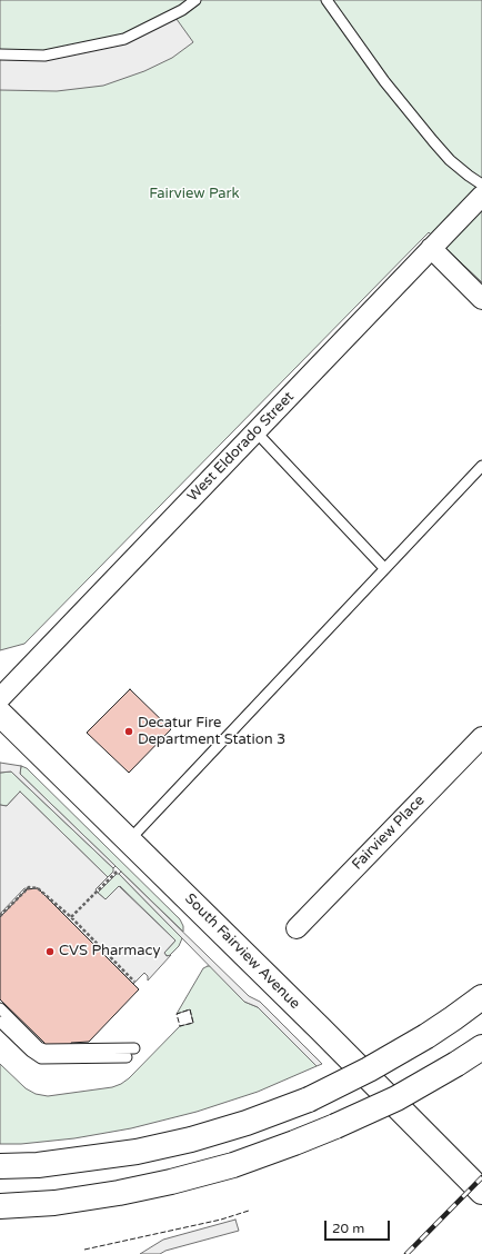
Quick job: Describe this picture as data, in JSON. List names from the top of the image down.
{
  "streets": {
    "main road": ["South Fairview Avenue"],
    "street": ["West Eldorado Street", "Fairview Place"]
  },
  "parks": ["Fairview Park"],
  "places": ["Decatur Fire Department Station 3", "CVS Pharmacy"],
  "scale_bar": "20 m"
}
